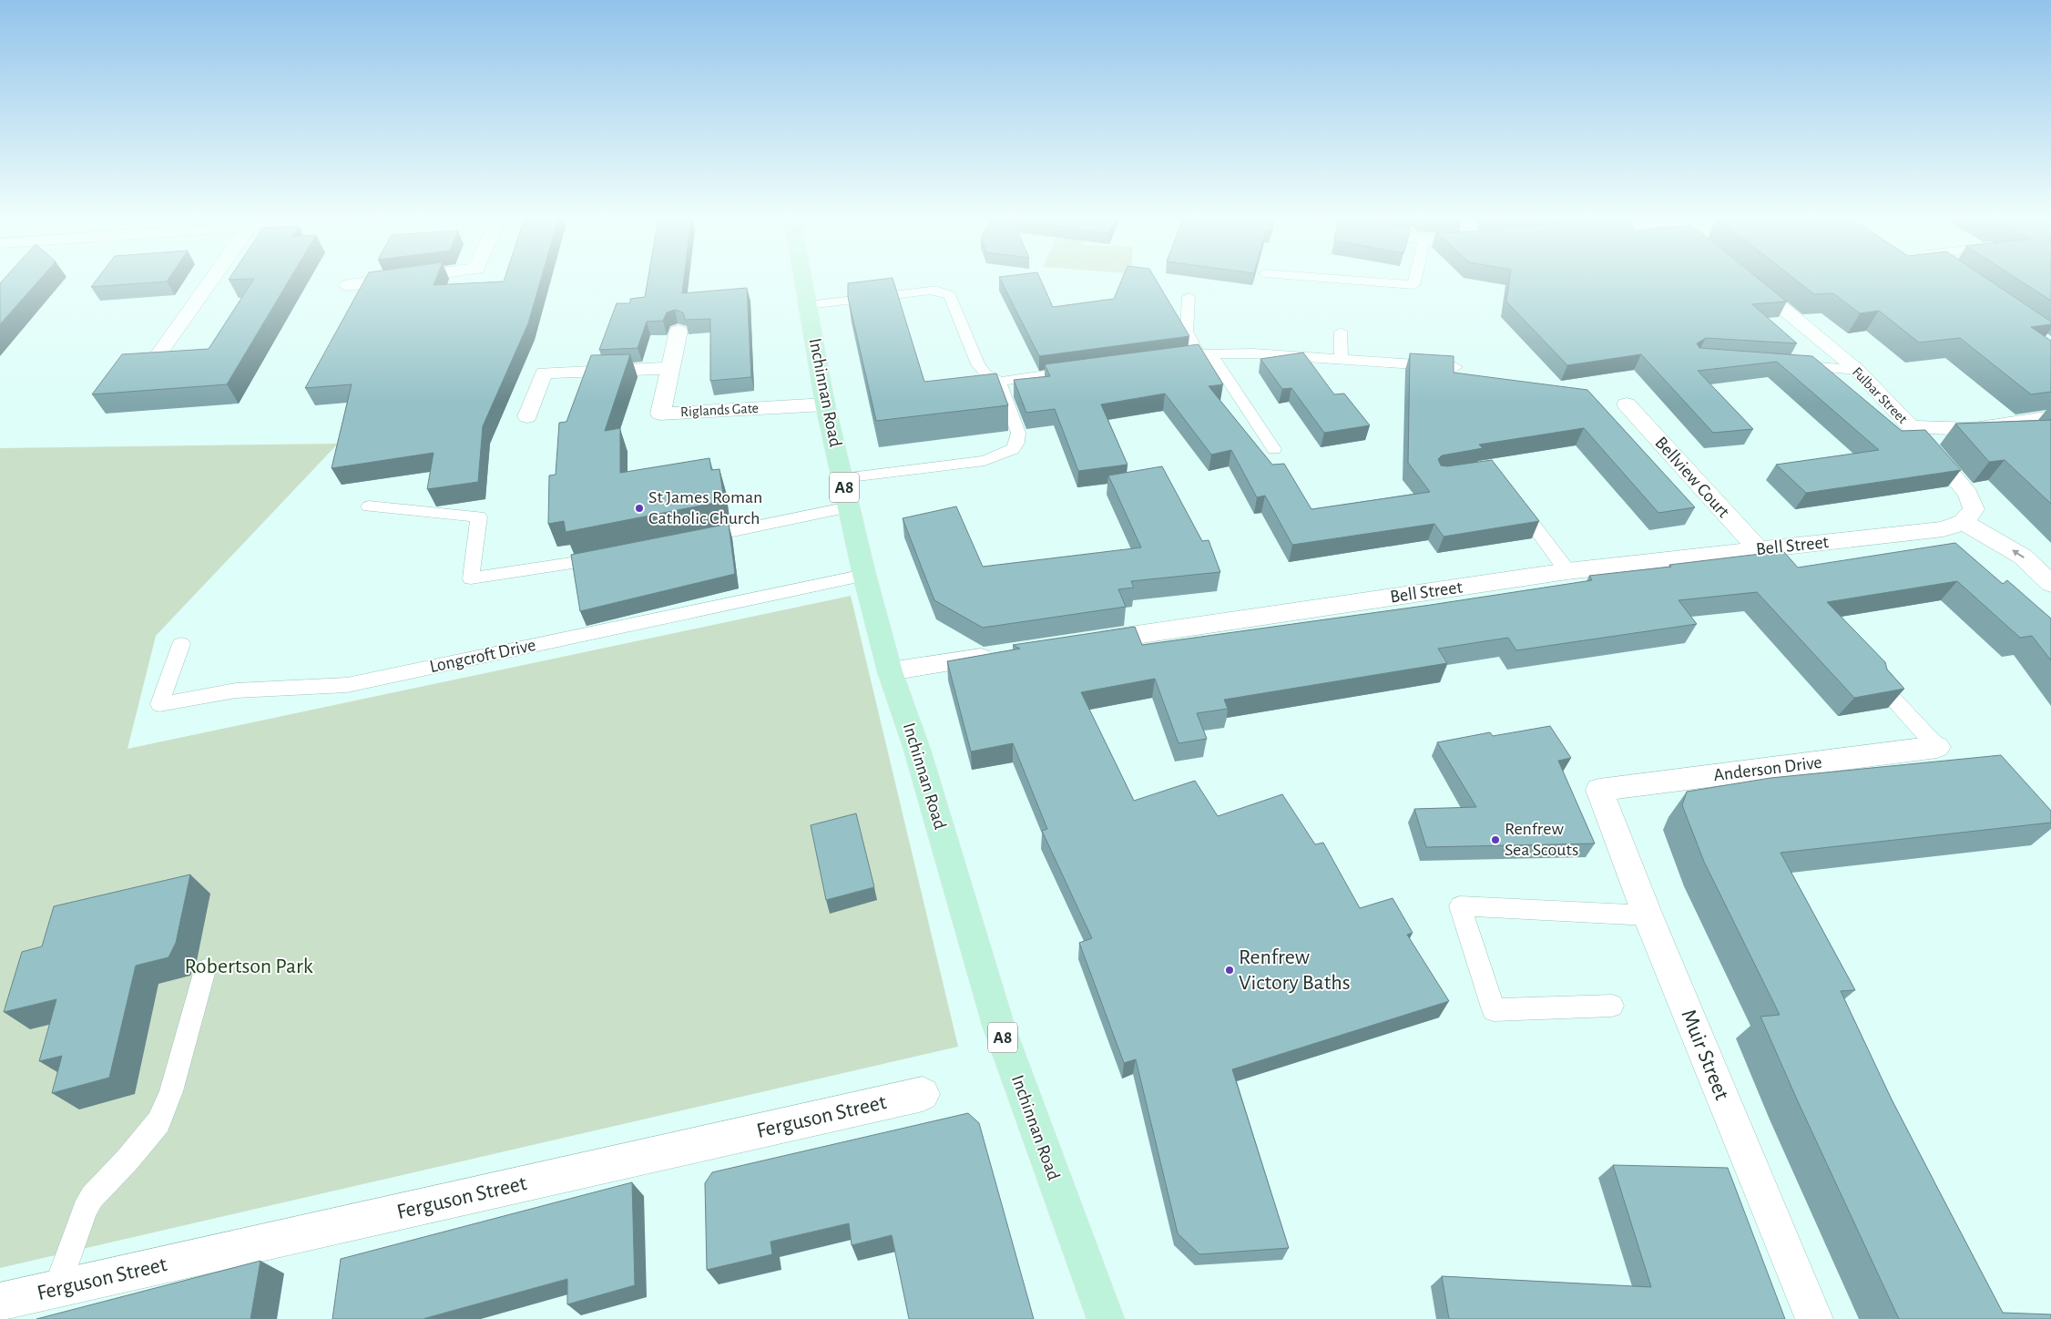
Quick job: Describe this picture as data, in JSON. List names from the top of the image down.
{
  "streets": {
    "main road": ["Inchinnan Road", "A8"],
    "street": [
      "Fulbar Street",
      "Riglands Gate",
      "Bellview Court",
      "Bell Street",
      "Anderson Drive",
      "Muir Street",
      "Ferguson Street"
    ],
    "lane": ["Longcroft Drive"]
  },
  "crossings": [
    ["Inchinnan Road", "Riglands Gate"],
    ["Inchinnan Road", "Longcroft Drive"],
    ["Fulbar Street", "Bell Street"],
    ["Bellview Court", "Bell Street"],
    ["Anderson Drive", "Muir Street"]
  ],
  "parks": ["Robertson Park"],
  "places": ["St James Roman Catholic Church", "Renfrew Sea Scouts", "Renfrew Victory Baths"]
}
